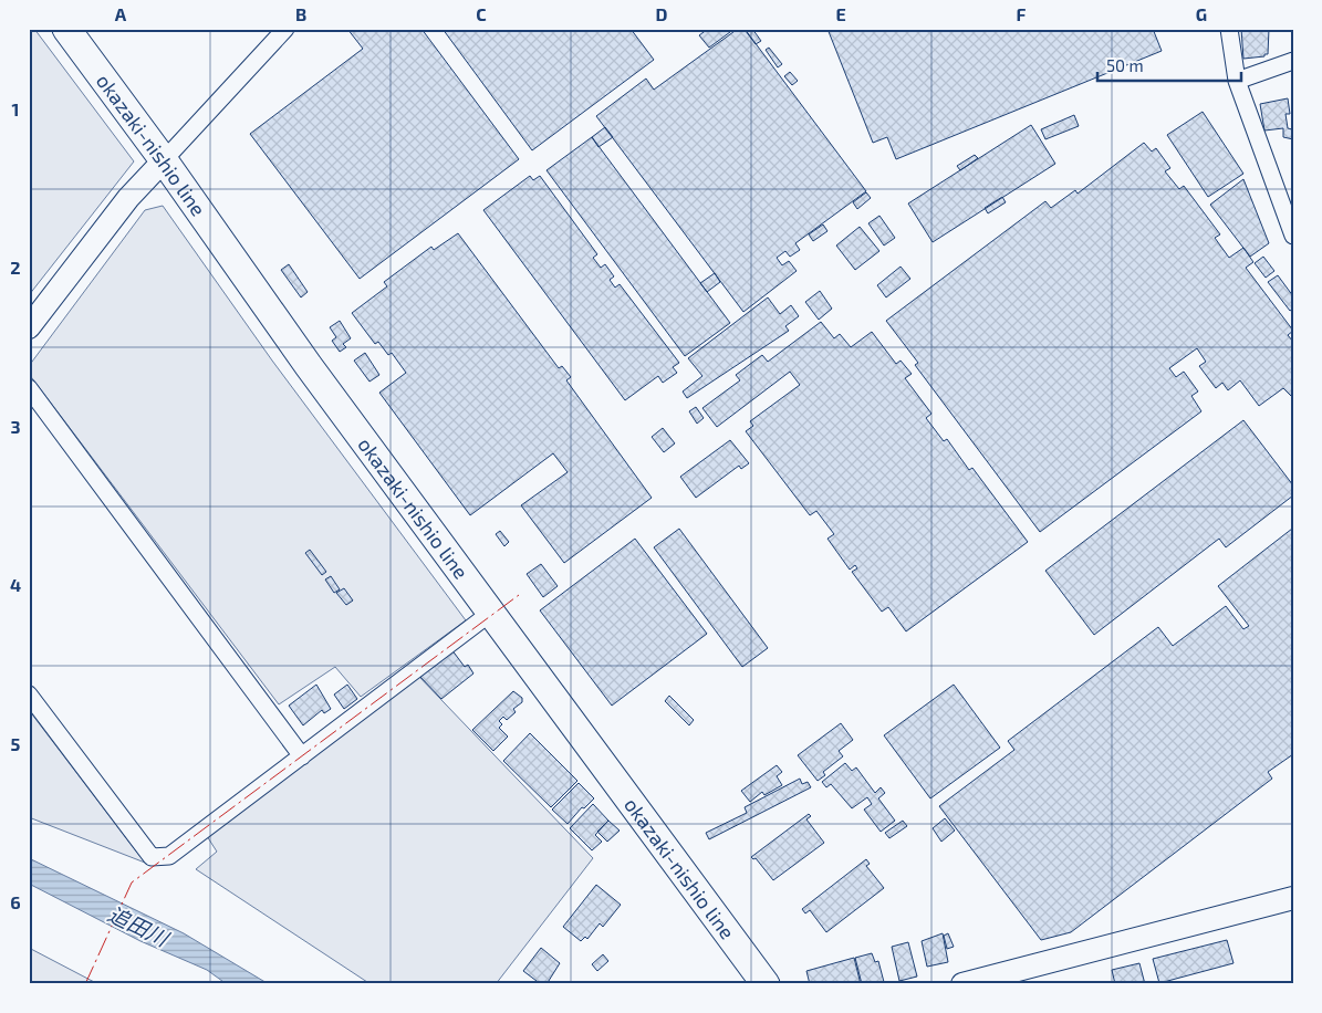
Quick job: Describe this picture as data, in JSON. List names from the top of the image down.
{
  "streets": {
    "main road": ["okazaki-nishio line"]
  },
  "water": ["追田川"],
  "scale_bar": "50 m",
  "grid": {
    "columns": [
      "A",
      "B",
      "C",
      "D",
      "E",
      "F",
      "G"
    ],
    "rows": [
      "1",
      "2",
      "3",
      "4",
      "5",
      "6"
    ]
  }
}
